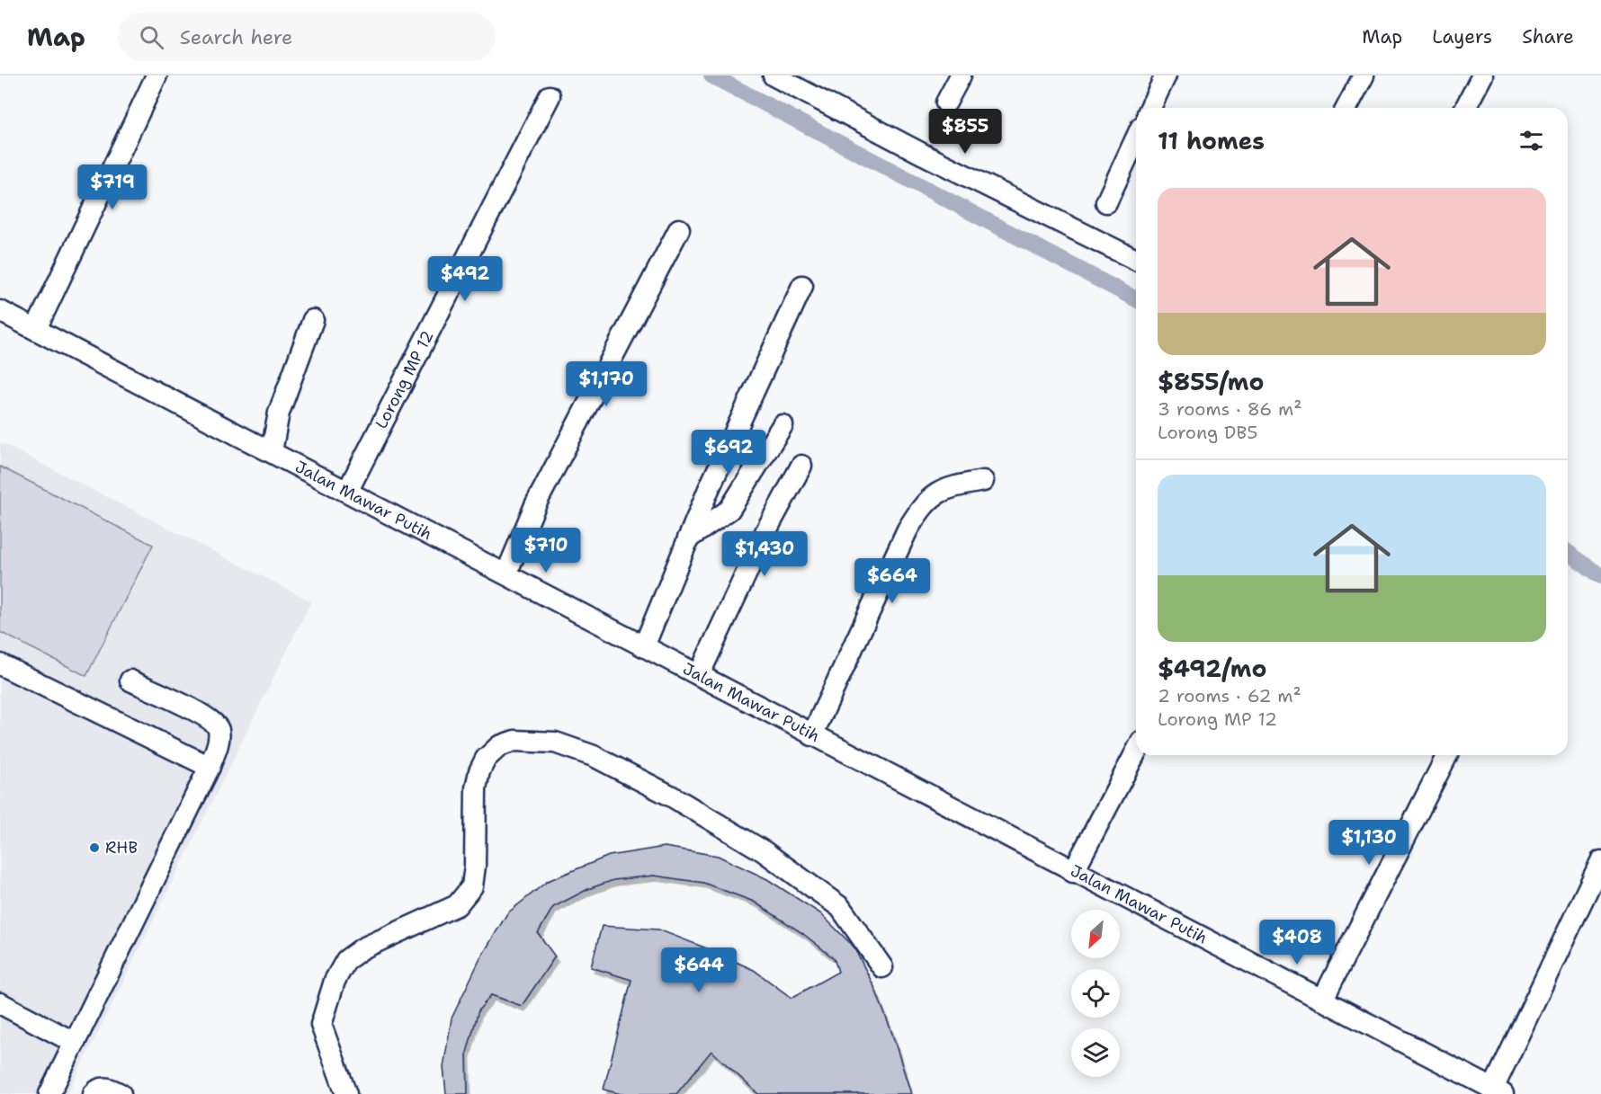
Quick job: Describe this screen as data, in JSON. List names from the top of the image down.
{
  "streets": {
    "street": ["Lorong MP 12", "Jalan Mawar Putih"]
  },
  "crossings": [
    ["Lorong MP 12", "Jalan Mawar Putih"]
  ],
  "places": ["RHB"],
  "north": "bottom left",
  "page": {
    "header": "Map",
    "search": "Search here",
    "nav": ["Map", "Layers", "Share"],
    "heading": "11 homes",
    "price": [
      "$855",
      "$719",
      "$492",
      "$1,170",
      "$692",
      "$710",
      "$1,430",
      "$664",
      "$1,130",
      "$408",
      "$644"
    ],
    "list": [
      {
        "name": "$855/mo",
        "note": "3 rooms · 86 m² · Lorong DB5"
      },
      {
        "name": "$492/mo",
        "note": "2 rooms · 62 m² · Lorong MP 12"
      }
    ]
  }
}
